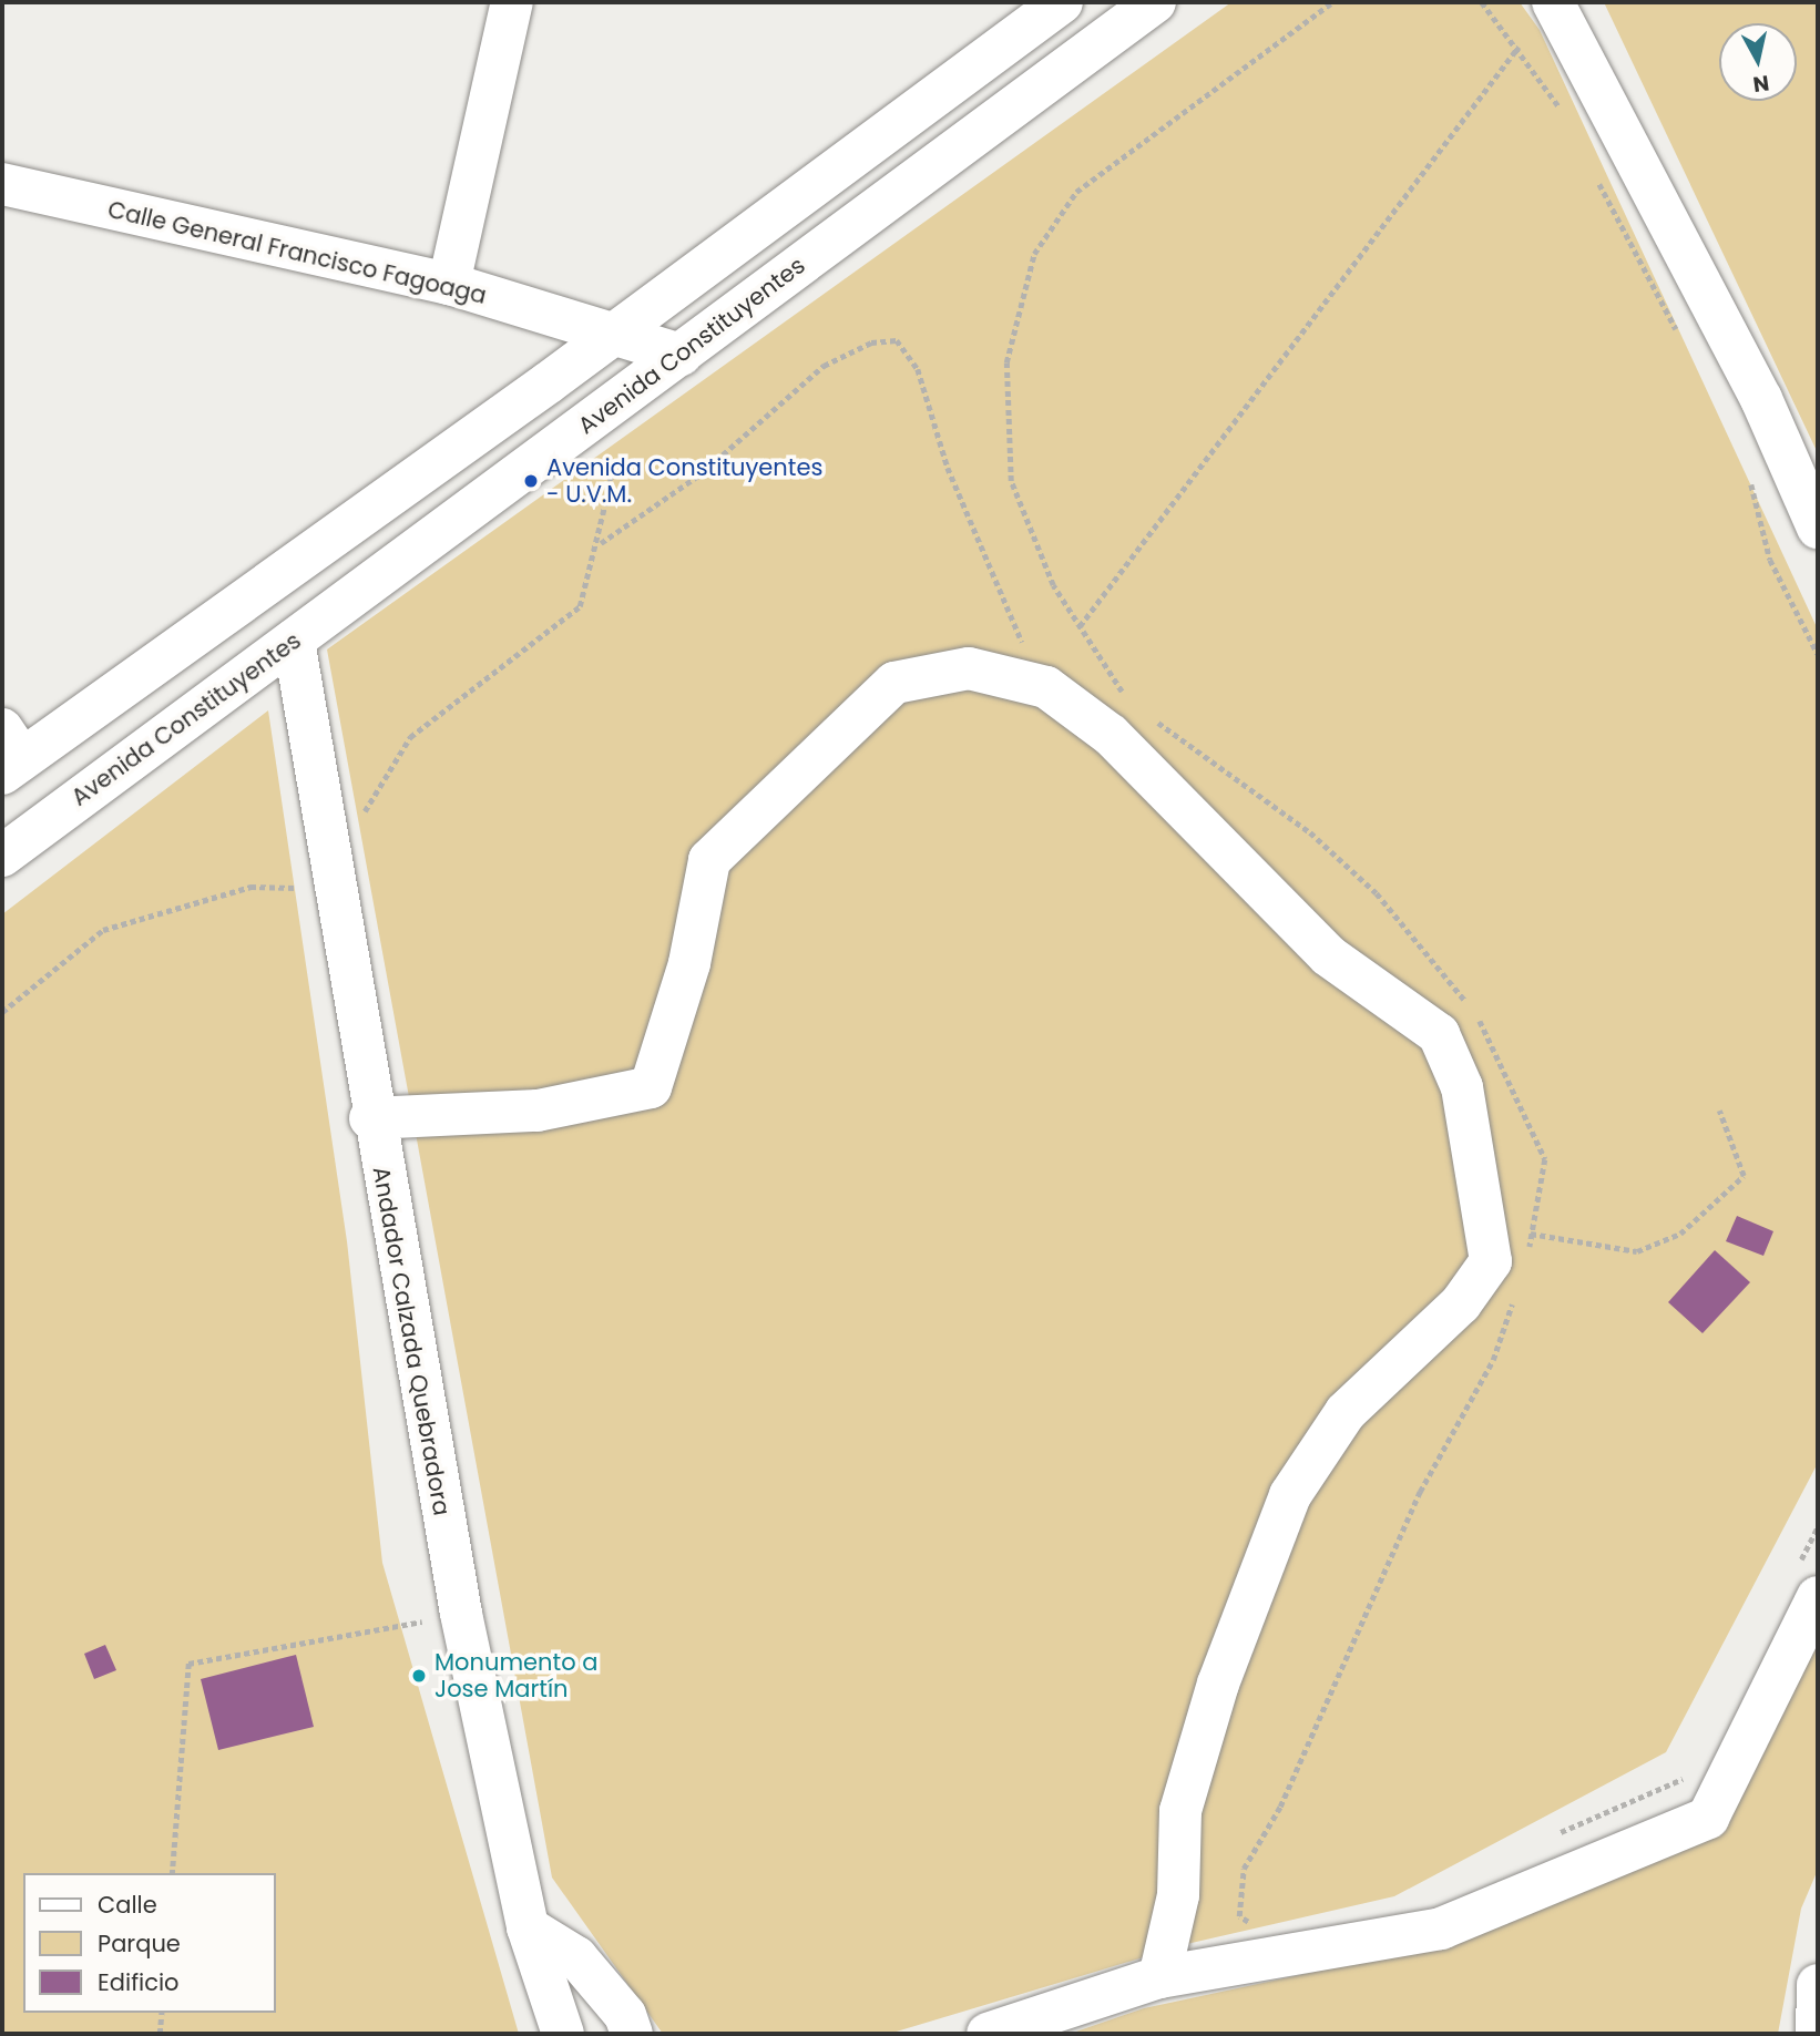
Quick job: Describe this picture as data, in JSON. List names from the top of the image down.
{
  "streets": {
    "street": ["Calle General Francisco Fagoaga", "Avenida Constituyentes", "Andador Calzada Quebradora"]
  },
  "crossings": [
    ["Calle General Francisco Fagoaga", "Avenida Constituyentes"],
    ["Avenida Constituyentes", "Andador Calzada Quebradora"]
  ],
  "places": ["Avenida Constituyentes - U.V.M.", "Monumento a Jose Martín"],
  "legend": ["Calle", "Parque", "Edificio"],
  "north": "bottom"
}
